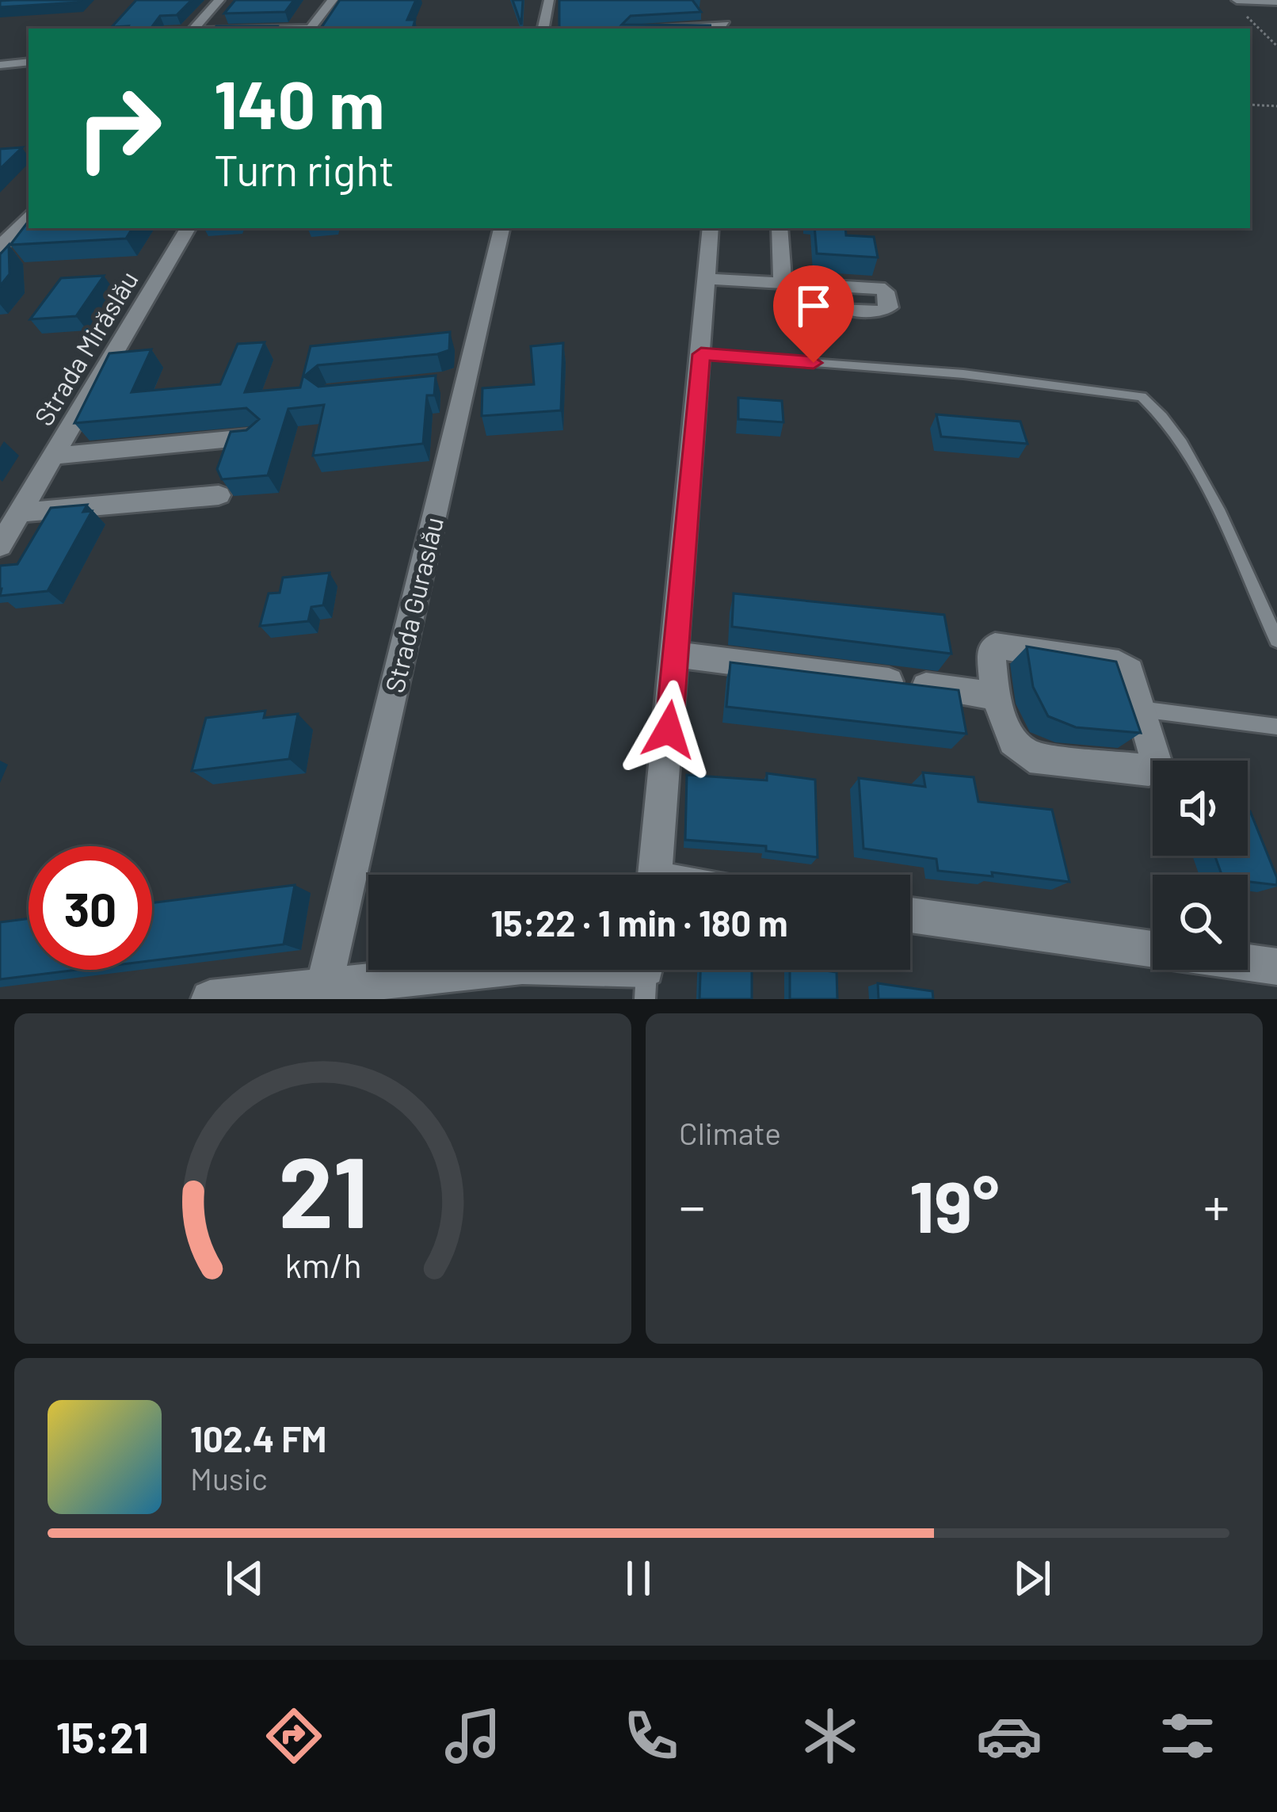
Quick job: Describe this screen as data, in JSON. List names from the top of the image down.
{
  "streets": {
    "street": ["Strada Mirăslău", "Strada Guraslău"]
  },
  "page": {
    "turn": ["140 m", "Turn right"],
    "limit": "30",
    "trip": "15:22 · 1 min · 180 m",
    "tile": "Climate",
    "heat": ["−", "19°", "+"],
    "song": ["102.4 FM", "Music"],
    "tabs": "15:21",
    "gauge": ["21", "km/h"]
  }
}
